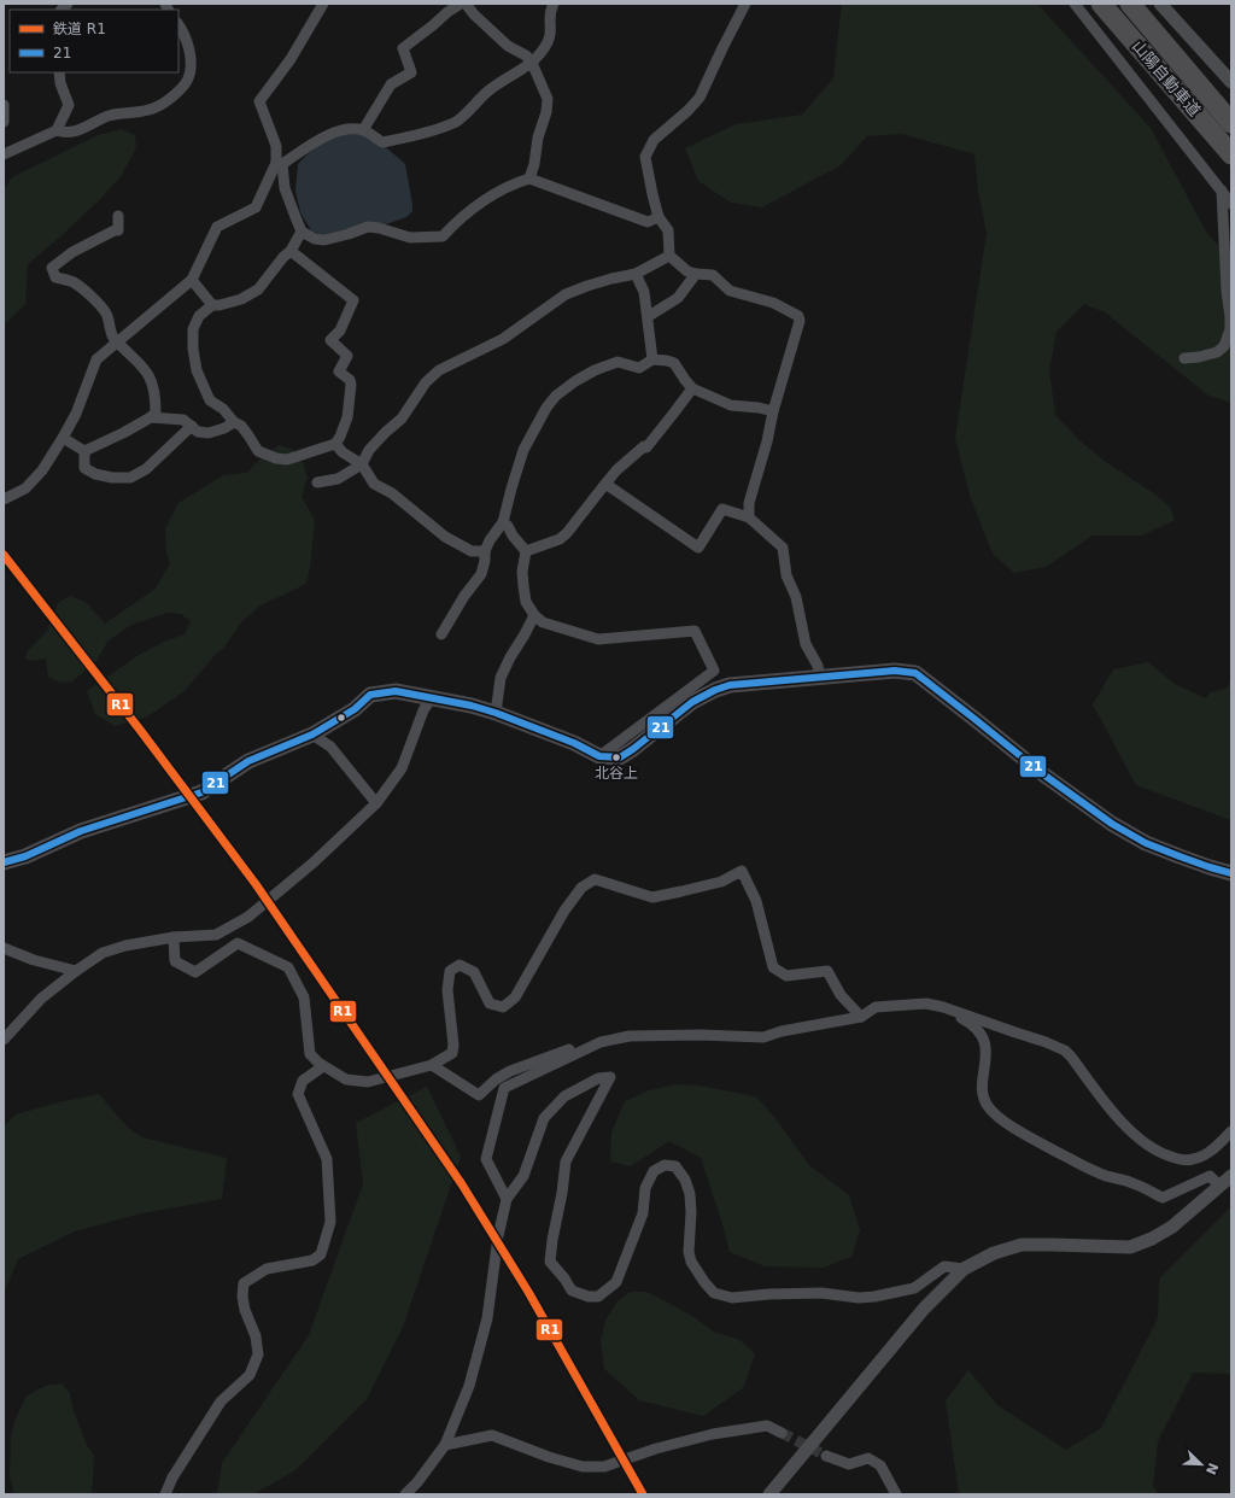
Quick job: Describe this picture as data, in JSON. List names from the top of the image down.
{
  "streets": {
    "highway": ["山陽自動車道"]
  },
  "places": ["北谷上"],
  "lines": ["rail line R1", "transit line 21"],
  "legend": ["鉄道 R1", "21"],
  "north": "bottom right"
}
